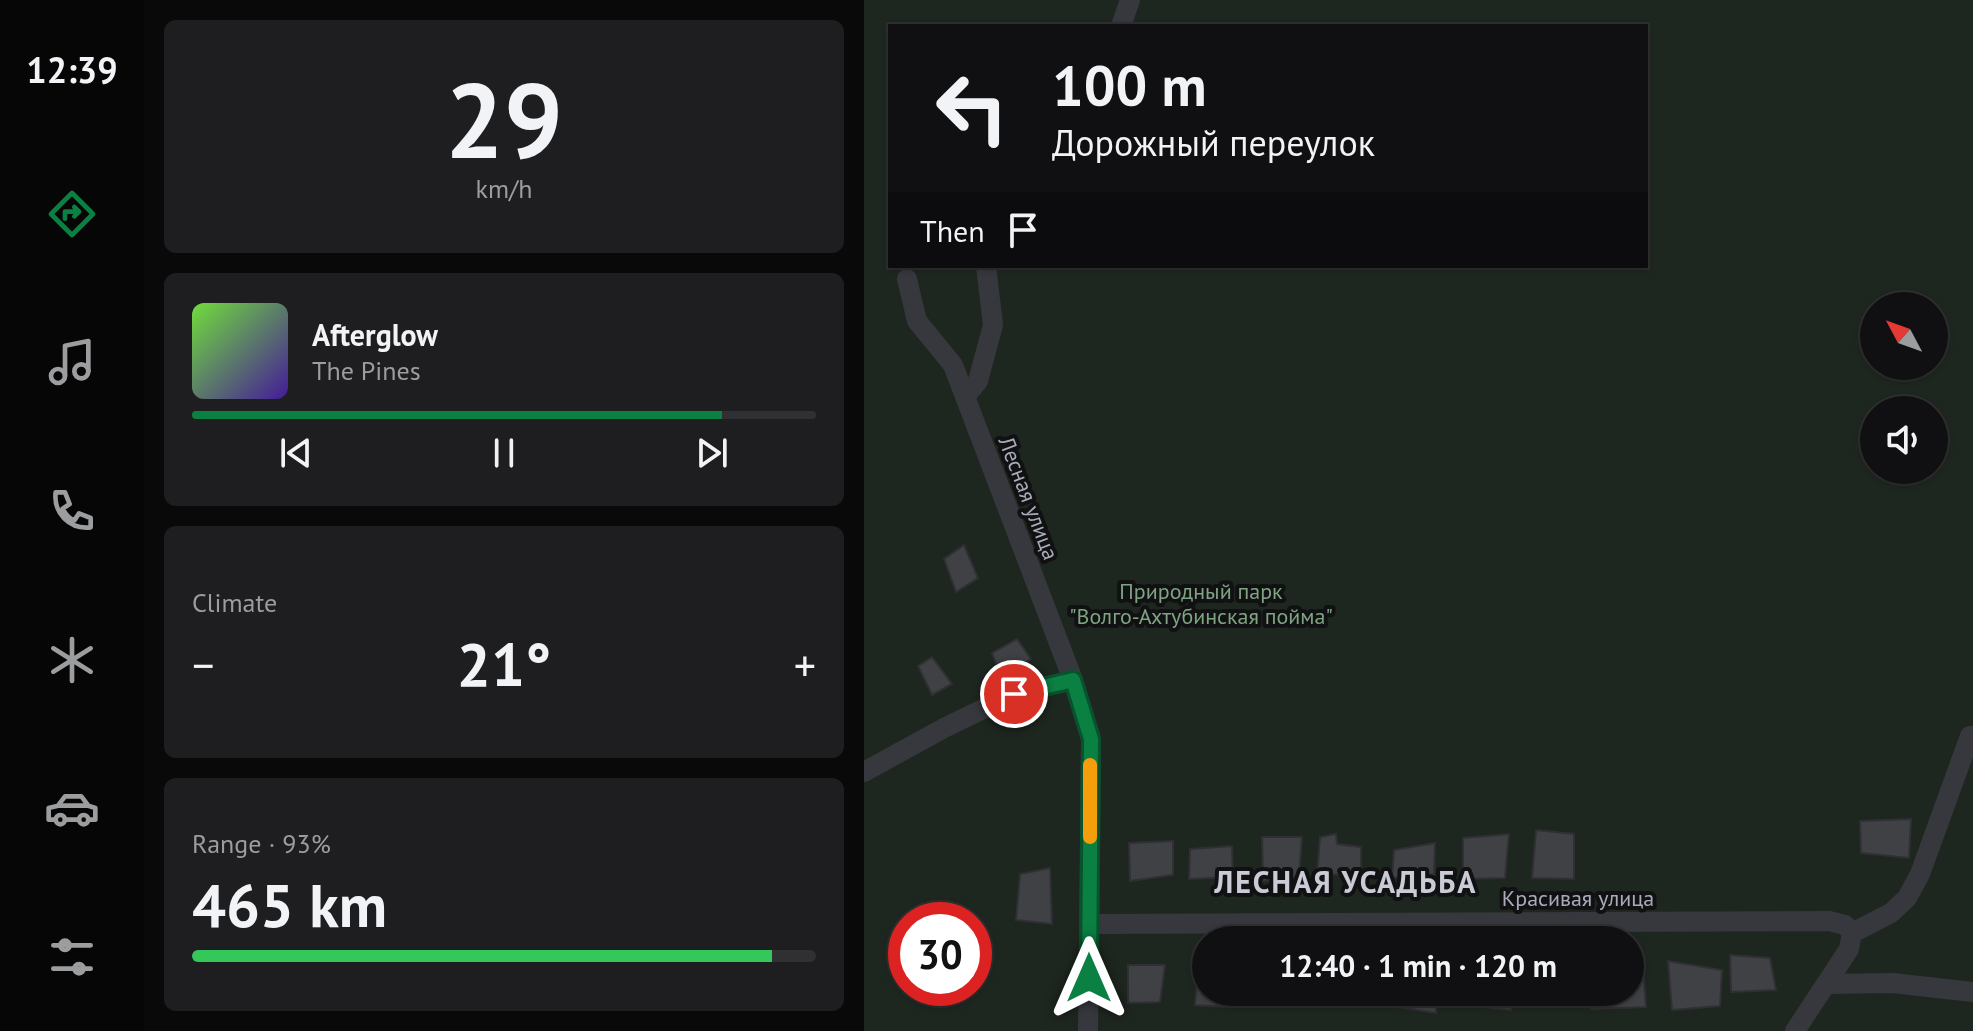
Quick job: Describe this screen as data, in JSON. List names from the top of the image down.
{
  "streets": {
    "street": ["Лесная улица", "Красивая улица"]
  },
  "crossings": [
    ["Лесная улица", "Красивая улица"]
  ],
  "districts": ["ЛЕСНАЯ УСАДЬБА"],
  "parks": ["Природный парк \"Волго-Ахтубинская пойма\""],
  "north": "top left",
  "page": {
    "tabs": "12:39",
    "tile": [
      ["29", "km/h"],
      "Climate",
      ["Range · 93%", "465 km"]
    ],
    "turn": ["100 m", "Дорожный переулок"],
    "then": "Then",
    "song": ["Afterglow", "The Pines"],
    "heat": ["−", "21°", "+"],
    "limit": "30",
    "trip": "12:40 · 1 min · 120 m"
  }
}
